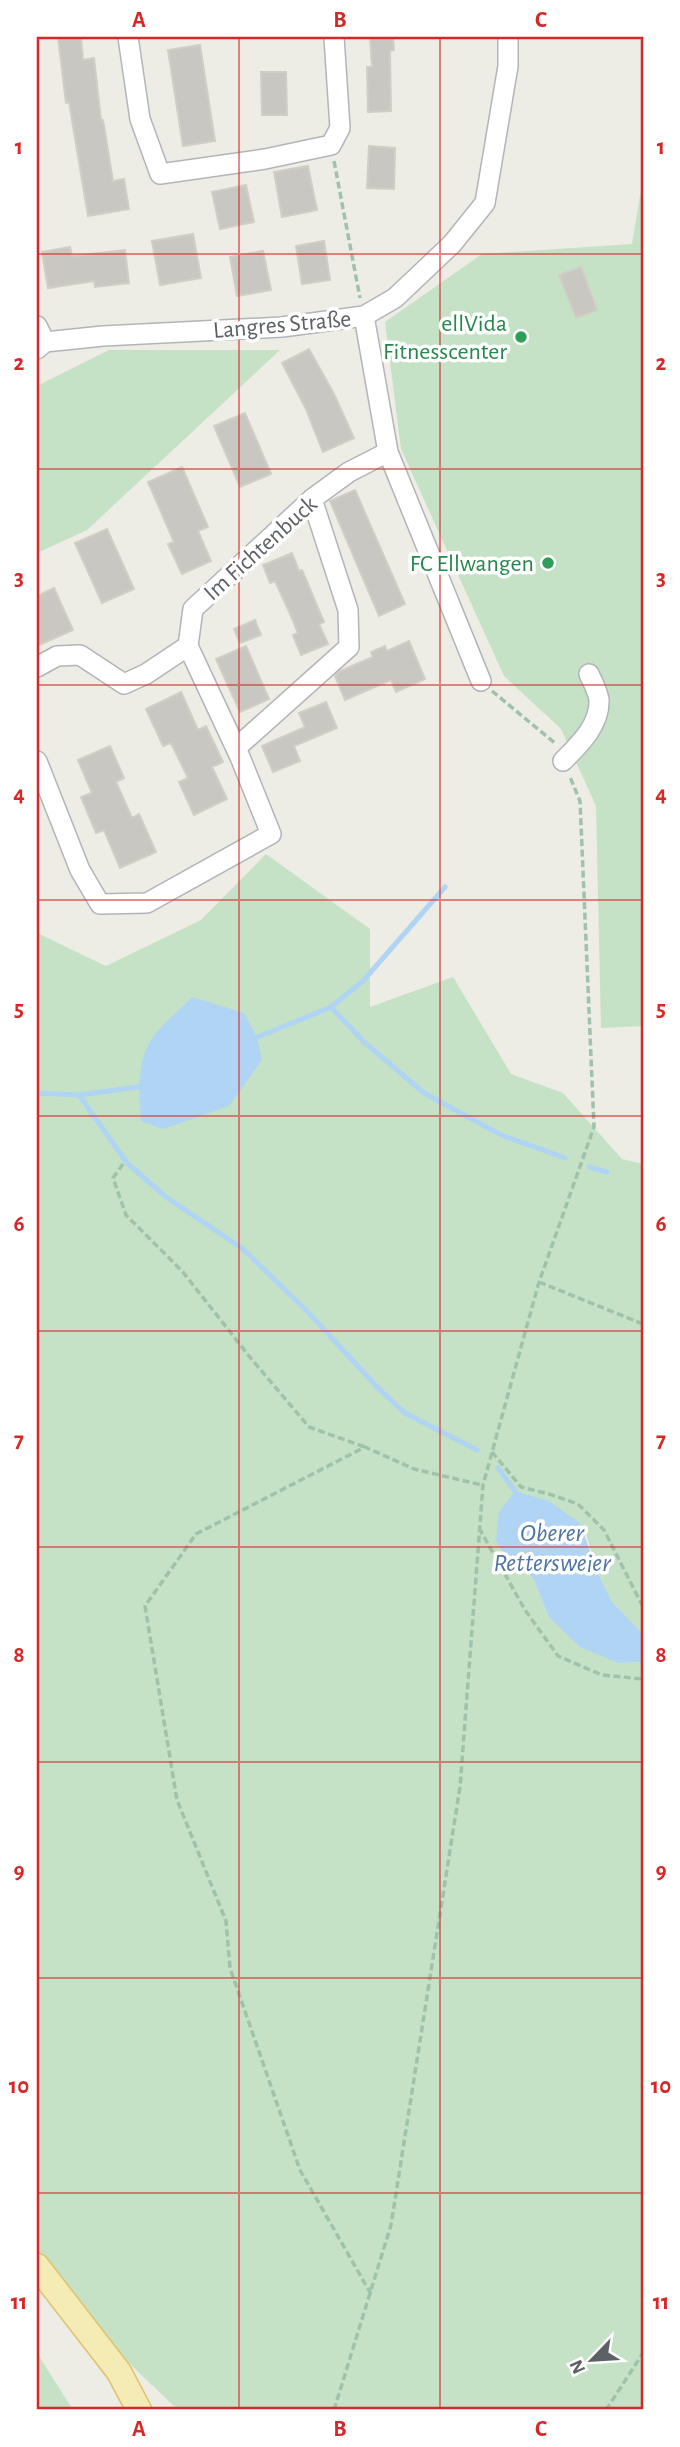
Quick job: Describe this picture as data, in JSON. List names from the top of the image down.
{
  "streets": {
    "street": ["Langres Straße", "Im Fichtenbuck"]
  },
  "water": ["Oberer Rettersweier"],
  "places": ["ellVida Fitnesscenter", "FC Ellwangen"],
  "north": "bottom left",
  "grid": {
    "columns": ["A", "B", "C"],
    "rows": [
      "1",
      "2",
      "3",
      "4",
      "5",
      "6",
      "7",
      "8",
      "9",
      "10",
      "11"
    ]
  }
}
